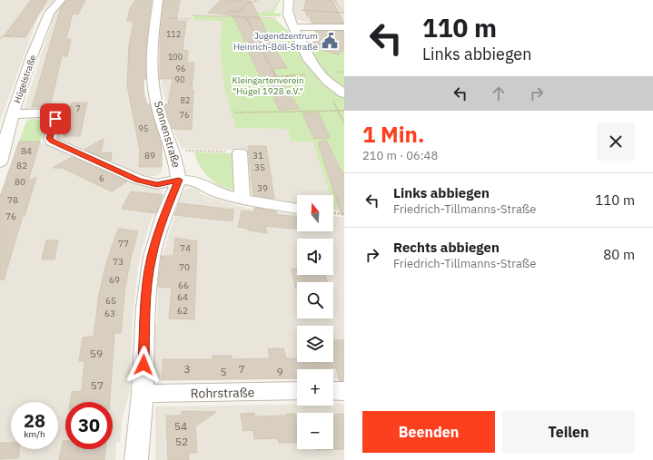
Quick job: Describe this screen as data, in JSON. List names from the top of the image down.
{
  "streets": {
    "street": ["Hügelstraße", "Sonnenstraße", "Rohrstraße"]
  },
  "crossings": [
    ["Sonnenstraße", "Rohrstraße"]
  ],
  "parks": ["Kleingartenverein \"Hügel 1928 e.V.\""],
  "places": {
    "public building": ["Jugendzentrum Heinrich-Böll-Straße"]
  },
  "house_numbers": [
    "112",
    "100",
    "96",
    "90",
    "82",
    "7",
    "76",
    "95",
    "84",
    "89",
    "31",
    "82",
    "35",
    "6",
    "80",
    "39",
    "78",
    "76",
    "77",
    "74",
    "73",
    "70",
    "69",
    "66",
    "64",
    "65",
    "62",
    "63",
    "59",
    "3",
    "7",
    "5",
    "9",
    "57",
    "54",
    "52"
  ],
  "north": "top",
  "page": {
    "turn": ["110 m", "Links abbiegen"],
    "heading": ["1 Min.", "210 m · 06:48"],
    "list": [
      {
        "name": "Links abbiegen",
        "note": "Friedrich-Tillmanns-Straße",
        "value": "110 m"
      },
      {
        "name": "Rechts abbiegen",
        "note": "Friedrich-Tillmanns-Straße",
        "value": "80 m"
      }
    ],
    "map_buttons": ["+", "−"],
    "speed": "28 km/h",
    "limit": "30",
    "buttons": ["Beenden", "Teilen"]
  }
}
